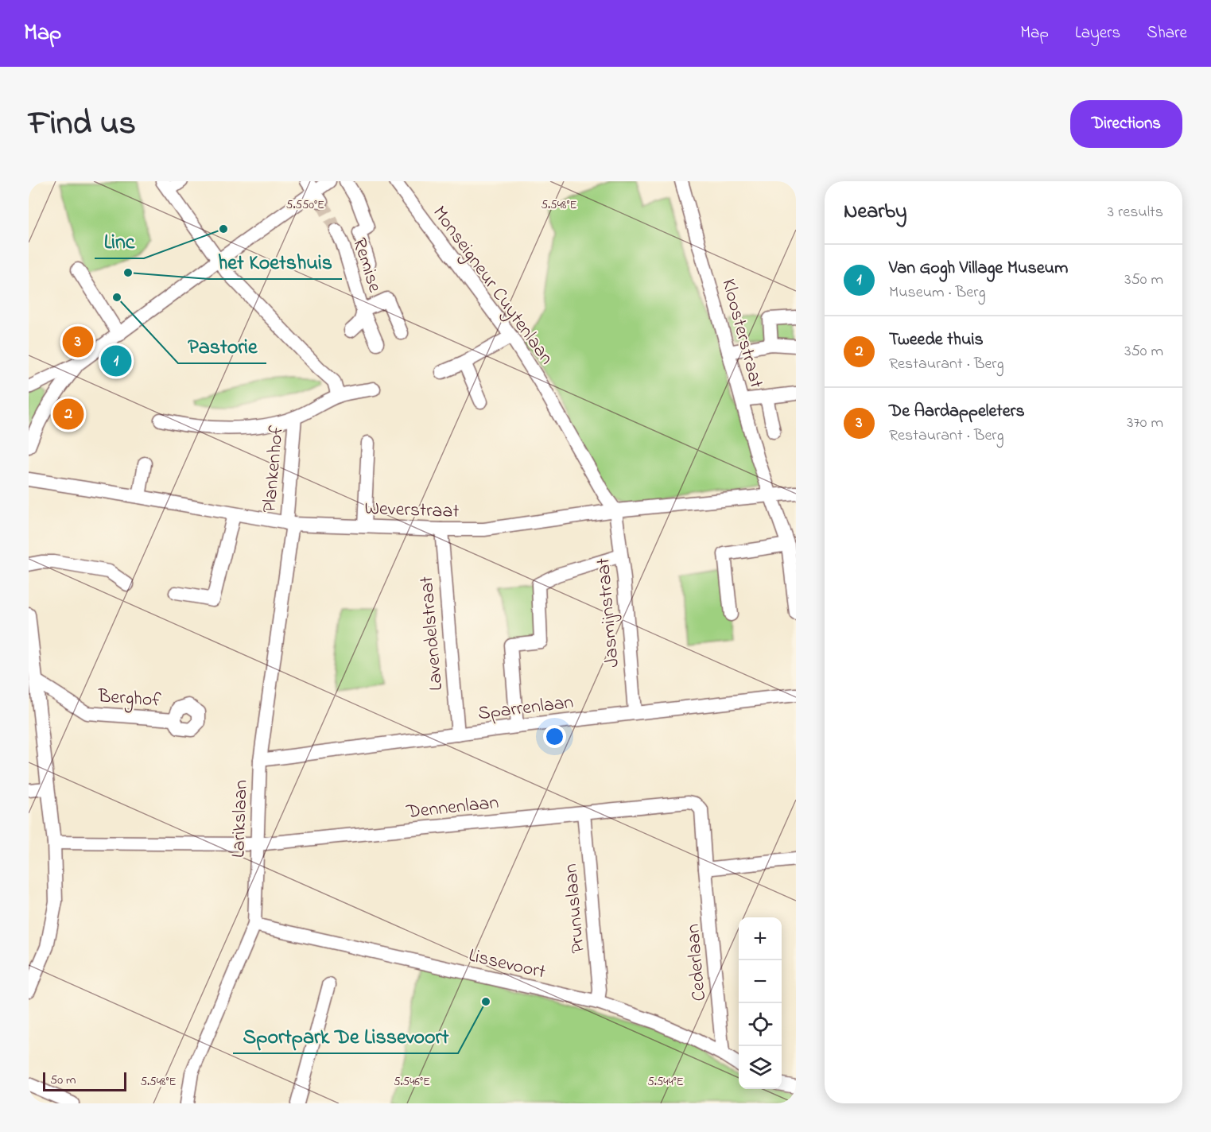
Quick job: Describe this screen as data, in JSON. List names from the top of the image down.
{
  "streets": {
    "street": [
      "Remise",
      "Monseigneur Cuytenlaan",
      "Kloosterstraat",
      "Plankenhof",
      "Weverstraat",
      "Jasmijnstraat",
      "Lavendelstraat",
      "Berghof",
      "Sparrenlaan",
      "Dennenlaan",
      "Larikslaan",
      "Prunuslaan",
      "Lissevoort",
      "Cederlaan"
    ]
  },
  "crossings": [
    ["Monseigneur Cuytenlaan", "Weverstraat"],
    ["Monseigneur Cuytenlaan", "Jasmijnstraat"],
    ["Kloosterstraat", "Weverstraat"],
    ["Plankenhof", "Weverstraat"],
    ["Plankenhof", "Larikslaan"],
    ["Weverstraat", "Jasmijnstraat"],
    ["Weverstraat", "Lavendelstraat"],
    ["Weverstraat", "Larikslaan"],
    ["Jasmijnstraat", "Sparrenlaan"],
    ["Lavendelstraat", "Sparrenlaan"],
    ["Sparrenlaan", "Larikslaan"],
    ["Dennenlaan", "Larikslaan"],
    ["Dennenlaan", "Prunuslaan"],
    ["Dennenlaan", "Cederlaan"],
    ["Larikslaan", "Lissevoort"],
    ["Prunuslaan", "Lissevoort"],
    ["Lissevoort", "Cederlaan"]
  ],
  "places": [
    "Linc",
    "het Koetshuis",
    "Pastorie",
    "Sportpark De Lissevoort"
  ],
  "scale_bar": "50 m",
  "page": {
    "header": "Map",
    "nav": ["Map", "Layers", "Share"],
    "title": "Find us",
    "buttons": "Directions",
    "heading": ["Nearby", "3 results"],
    "list": [
      {
        "mark": "1",
        "name": "Van Gogh Village Museum",
        "note": "Museum · Berg",
        "value": "350 m"
      },
      {
        "mark": "2",
        "name": "Tweede thuis",
        "note": "Restaurant · Berg",
        "value": "350 m"
      },
      {
        "mark": "3",
        "name": "De Aardappeleters",
        "note": "Restaurant · Berg",
        "value": "370 m"
      }
    ],
    "pins": ["3", "1", "2"],
    "map_buttons": ["+", "−"],
    "scale": "50 m"
  },
  "coordinates": [
    "5.550°E",
    "5.548°E",
    "5.546°E",
    "5.544°E"
  ]
}
